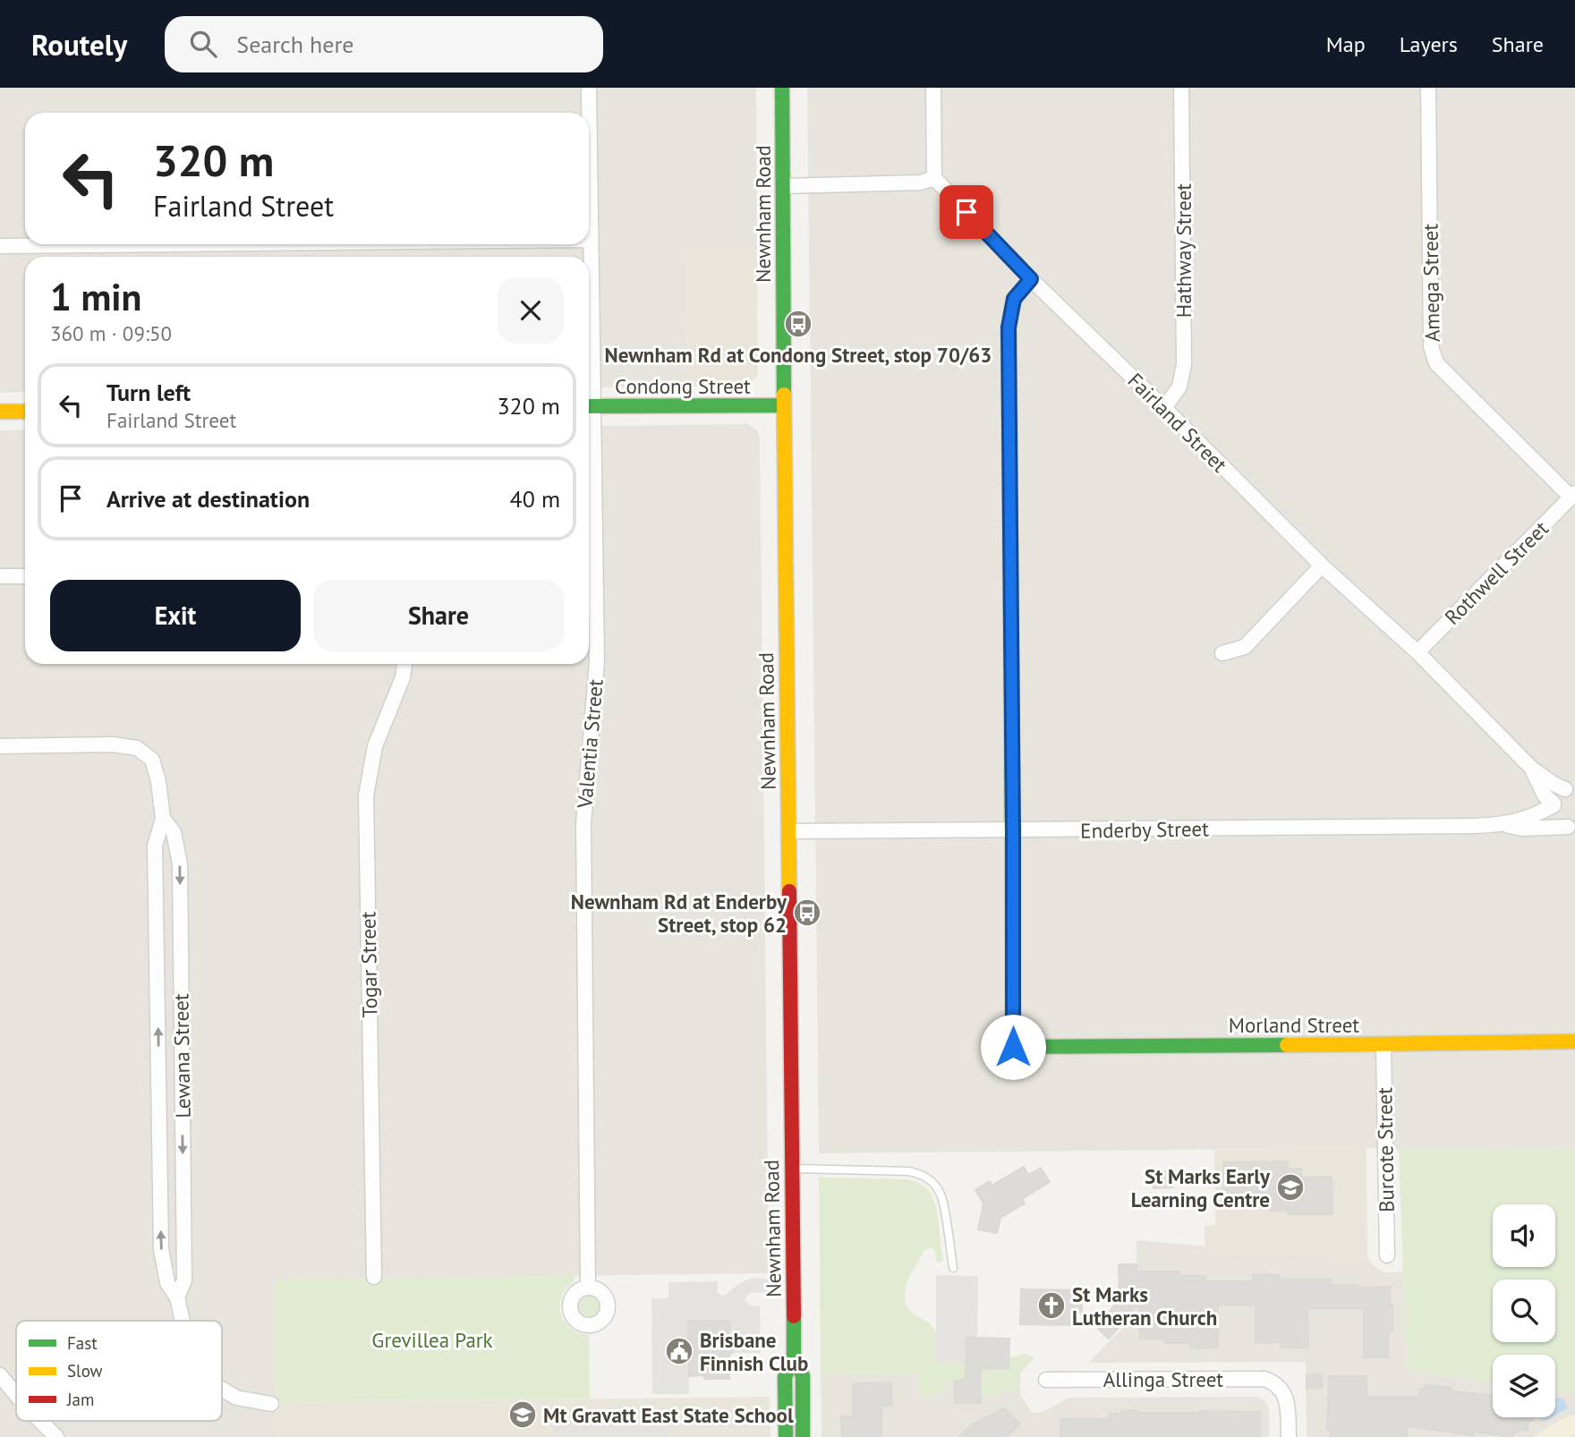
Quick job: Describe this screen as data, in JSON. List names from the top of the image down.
{
  "streets": {
    "street": [
      "Newnham Road",
      "Hathway Street",
      "Amega Street",
      "Condong Street",
      "Fairland Street",
      "Rothwell Street",
      "Valentia Street",
      "Enderby Street",
      "Togar Street",
      "Morland Street",
      "Lewana Street",
      "Burcote Street",
      "Allinga Street"
    ]
  },
  "crossings": [
    ["Newnham Road", "Condong Street"],
    ["Newnham Road", "Enderby Street"],
    ["Hathway Street", "Fairland Street"],
    ["Amega Street", "Rothwell Street"],
    ["Fairland Street", "Rothwell Street"],
    ["Fairland Street", "Enderby Street"],
    ["Enderby Street", "Morland Street"],
    ["Morland Street", "Burcote Street"]
  ],
  "parks": ["Grevillea Park"],
  "places": {
    "bus stop": ["Newnham Rd at Condong Street, stop 70/63", "Newnham Rd at Enderby Street, stop 62"],
    "school or university": ["St Marks Early Learning Centre", "Mt Gravatt East State School"],
    "church": ["St Marks Lutheran Church"],
    "public building": ["Brisbane Finnish Club"]
  },
  "legend": ["Fast", "Slow", "Jam"],
  "page": {
    "header": "Routely",
    "search": "Search here",
    "nav": ["Map", "Layers", "Share"],
    "turn": ["320 m", "Fairland Street"],
    "heading": ["1 min", "360 m · 09:50"],
    "list": [
      {
        "name": "Turn left",
        "note": "Fairland Street",
        "value": "320 m"
      },
      {
        "name": "Arrive at destination",
        "value": "40 m"
      }
    ],
    "buttons": ["Exit", "Share"]
  }
}
